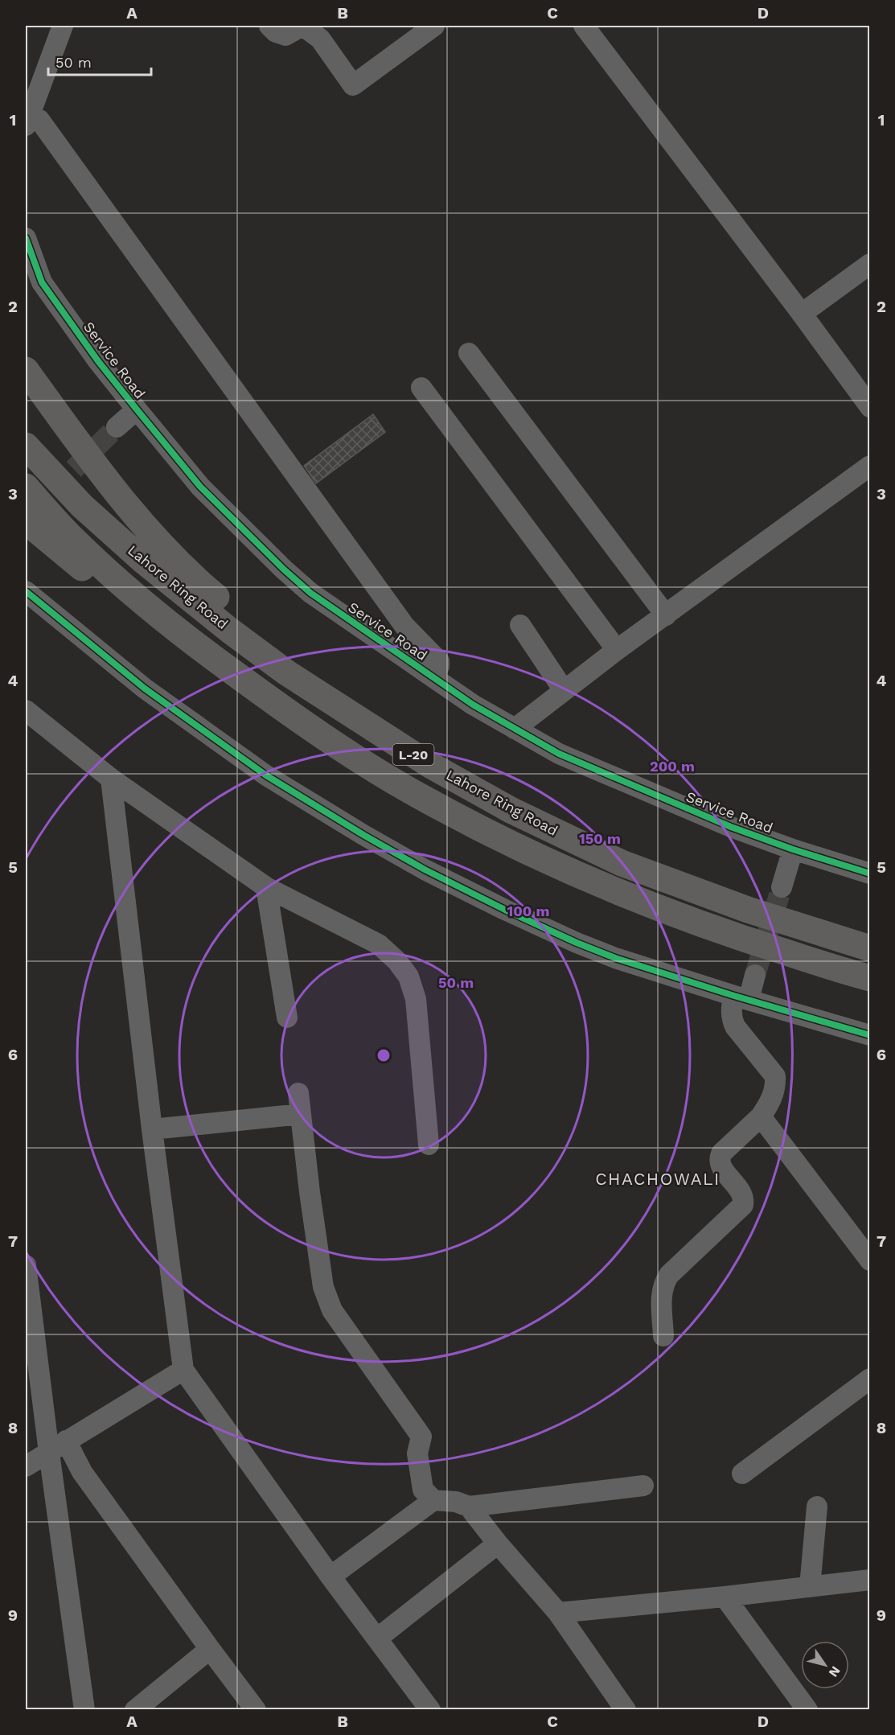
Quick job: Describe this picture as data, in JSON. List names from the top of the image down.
{
  "streets": {
    "highway": ["Lahore Ring Road", "L-20"],
    "street": ["Service Road"]
  },
  "districts": ["CHACHOWALI"],
  "scale_bar": "50 m",
  "north": "bottom right",
  "grid": {
    "columns": [
      "A",
      "B",
      "C",
      "D"
    ],
    "rows": [
      "1",
      "2",
      "3",
      "4",
      "5",
      "6",
      "7",
      "8",
      "9"
    ]
  },
  "rings": [
    "200 m",
    "150 m",
    "100 m",
    "50 m"
  ]
}
